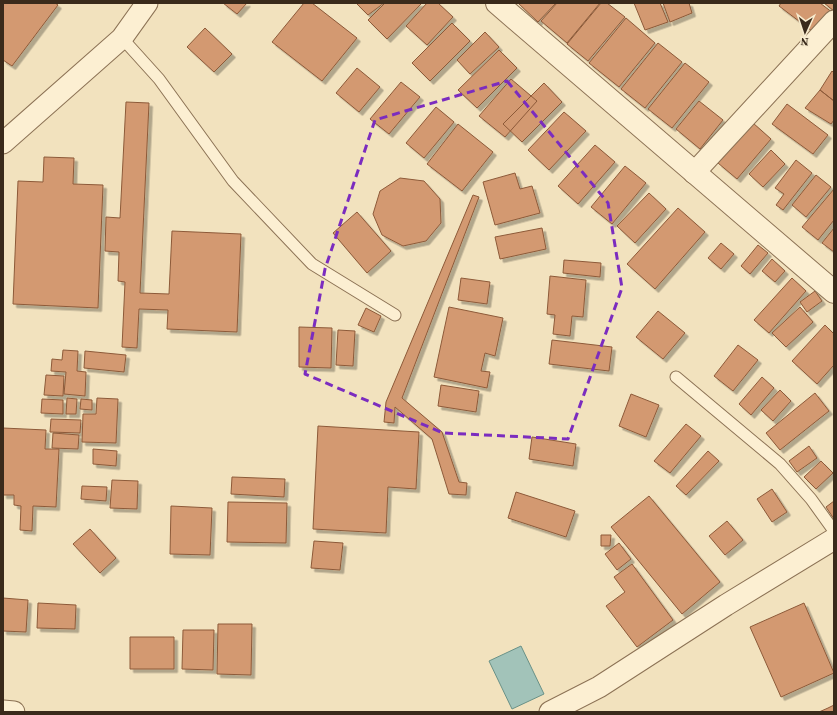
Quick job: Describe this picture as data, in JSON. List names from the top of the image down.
{
  "north": "bottom"
}
